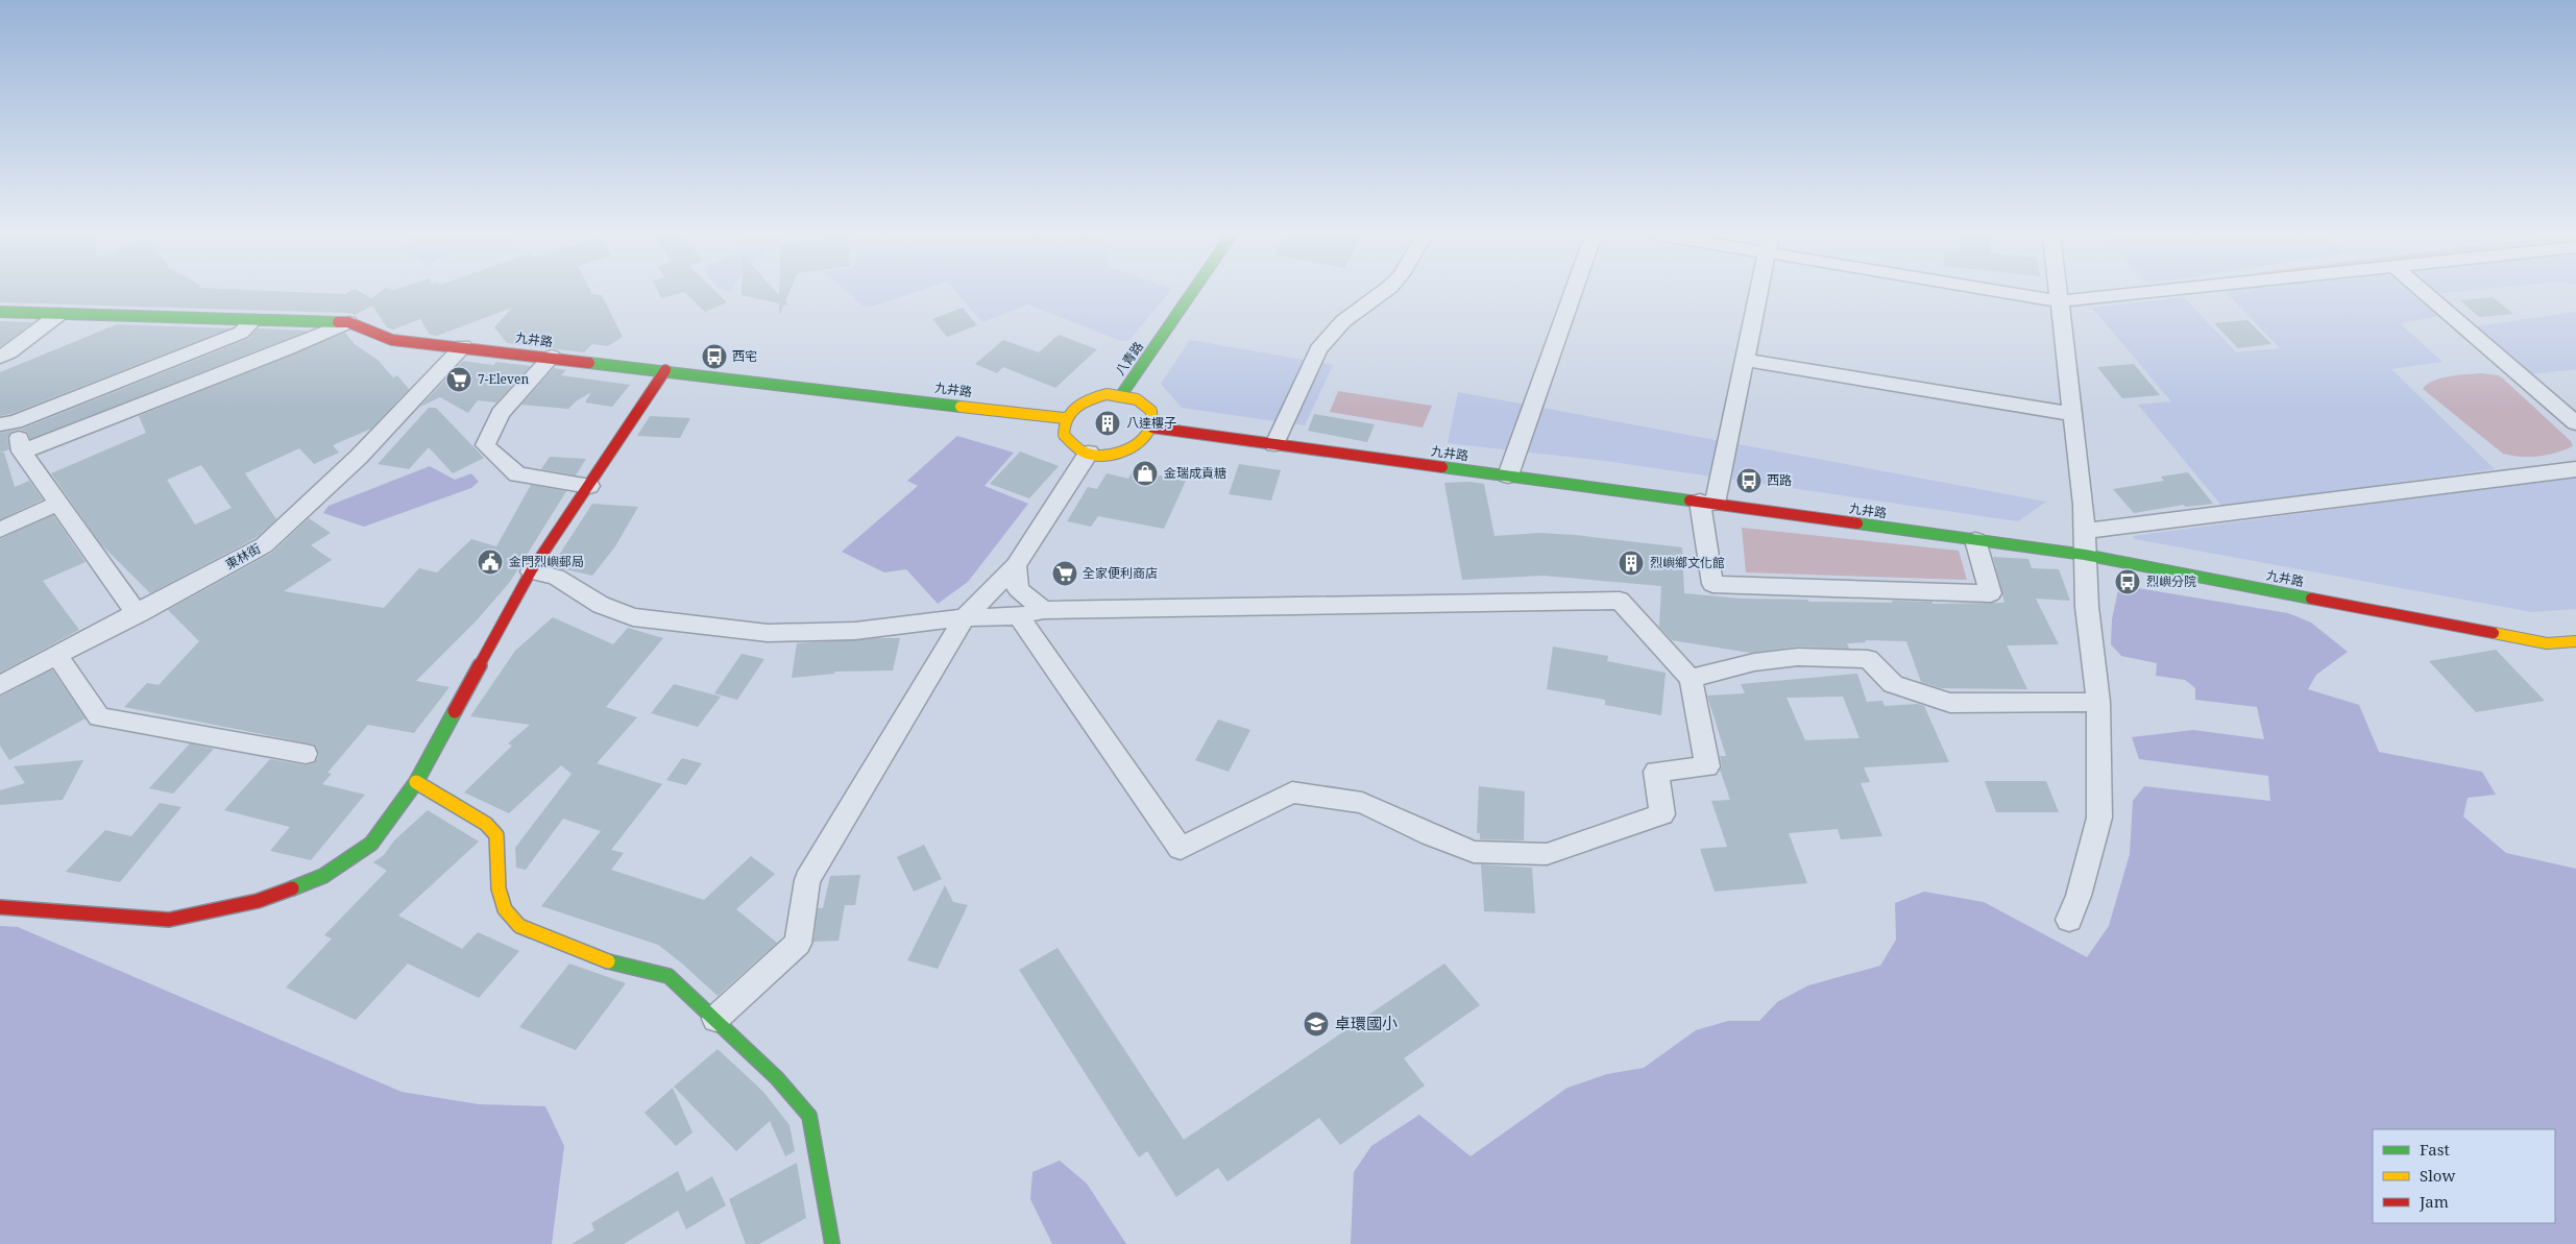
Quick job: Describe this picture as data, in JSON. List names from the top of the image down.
{
  "streets": {
    "main road": ["九井路", "八青路"],
    "street": ["東林街"]
  },
  "crossings": [
    ["九井路", "八青路"],
    ["九井路", "東林街"]
  ],
  "places": {
    "bus stop": ["西宅", "西路", "烈嶼分院"],
    "supermarket": ["7-Eleven", "全家便利商店"],
    "building": ["八達樓子", "烈嶼鄉文化館"],
    "shop": ["金瑞成貢糖"],
    "public building": ["金門烈嶼郵局"],
    "school or university": ["卓環國小"]
  },
  "legend": ["Fast", "Slow", "Jam"]
}
